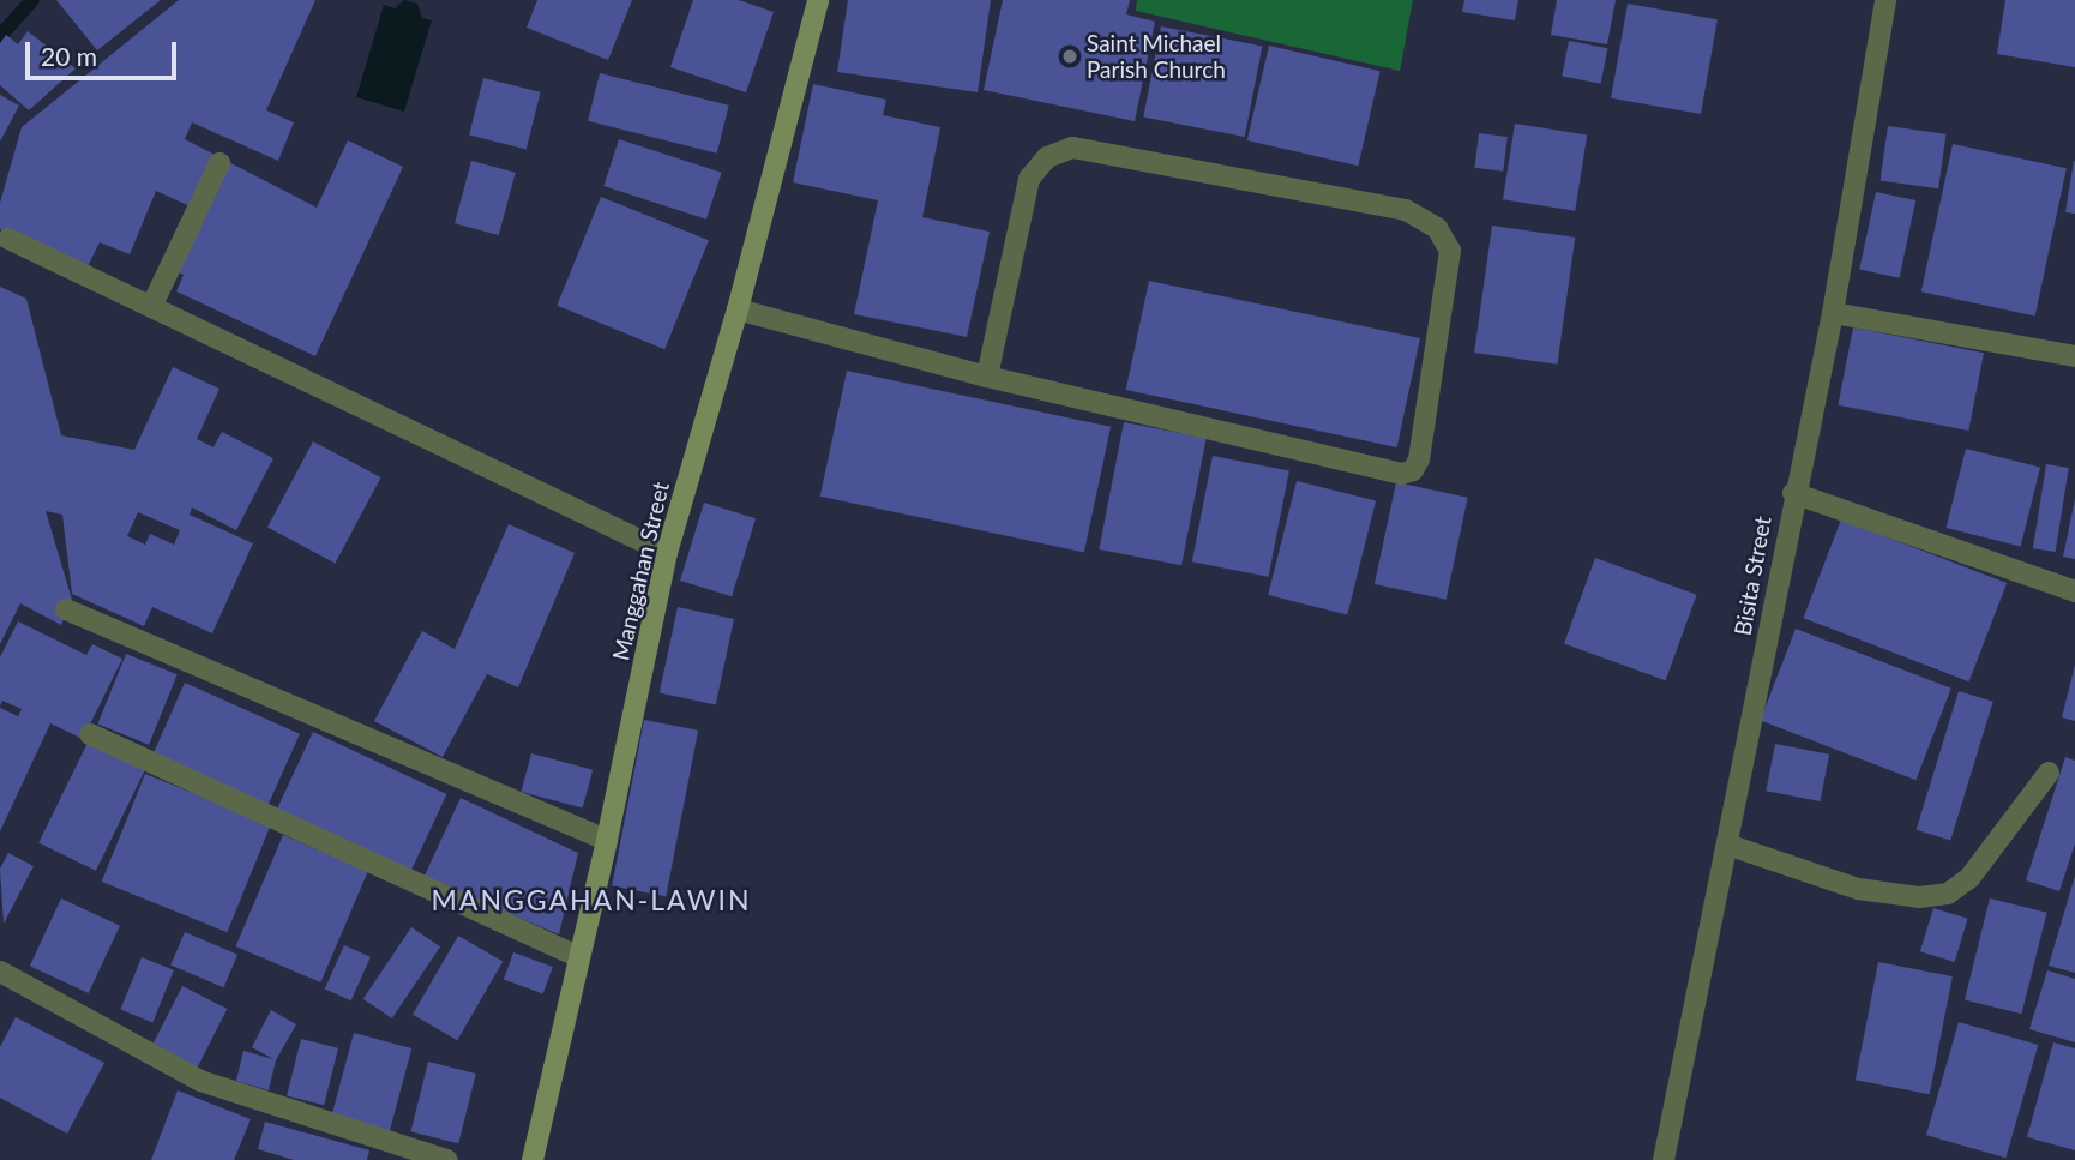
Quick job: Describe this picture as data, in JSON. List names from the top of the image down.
{
  "streets": {
    "street": ["Manggahan Street", "Bisita Street"]
  },
  "districts": ["MANGGAHAN-LAWIN"],
  "places": ["Saint Michael Parish Church"],
  "scale_bar": "20 m"
}
